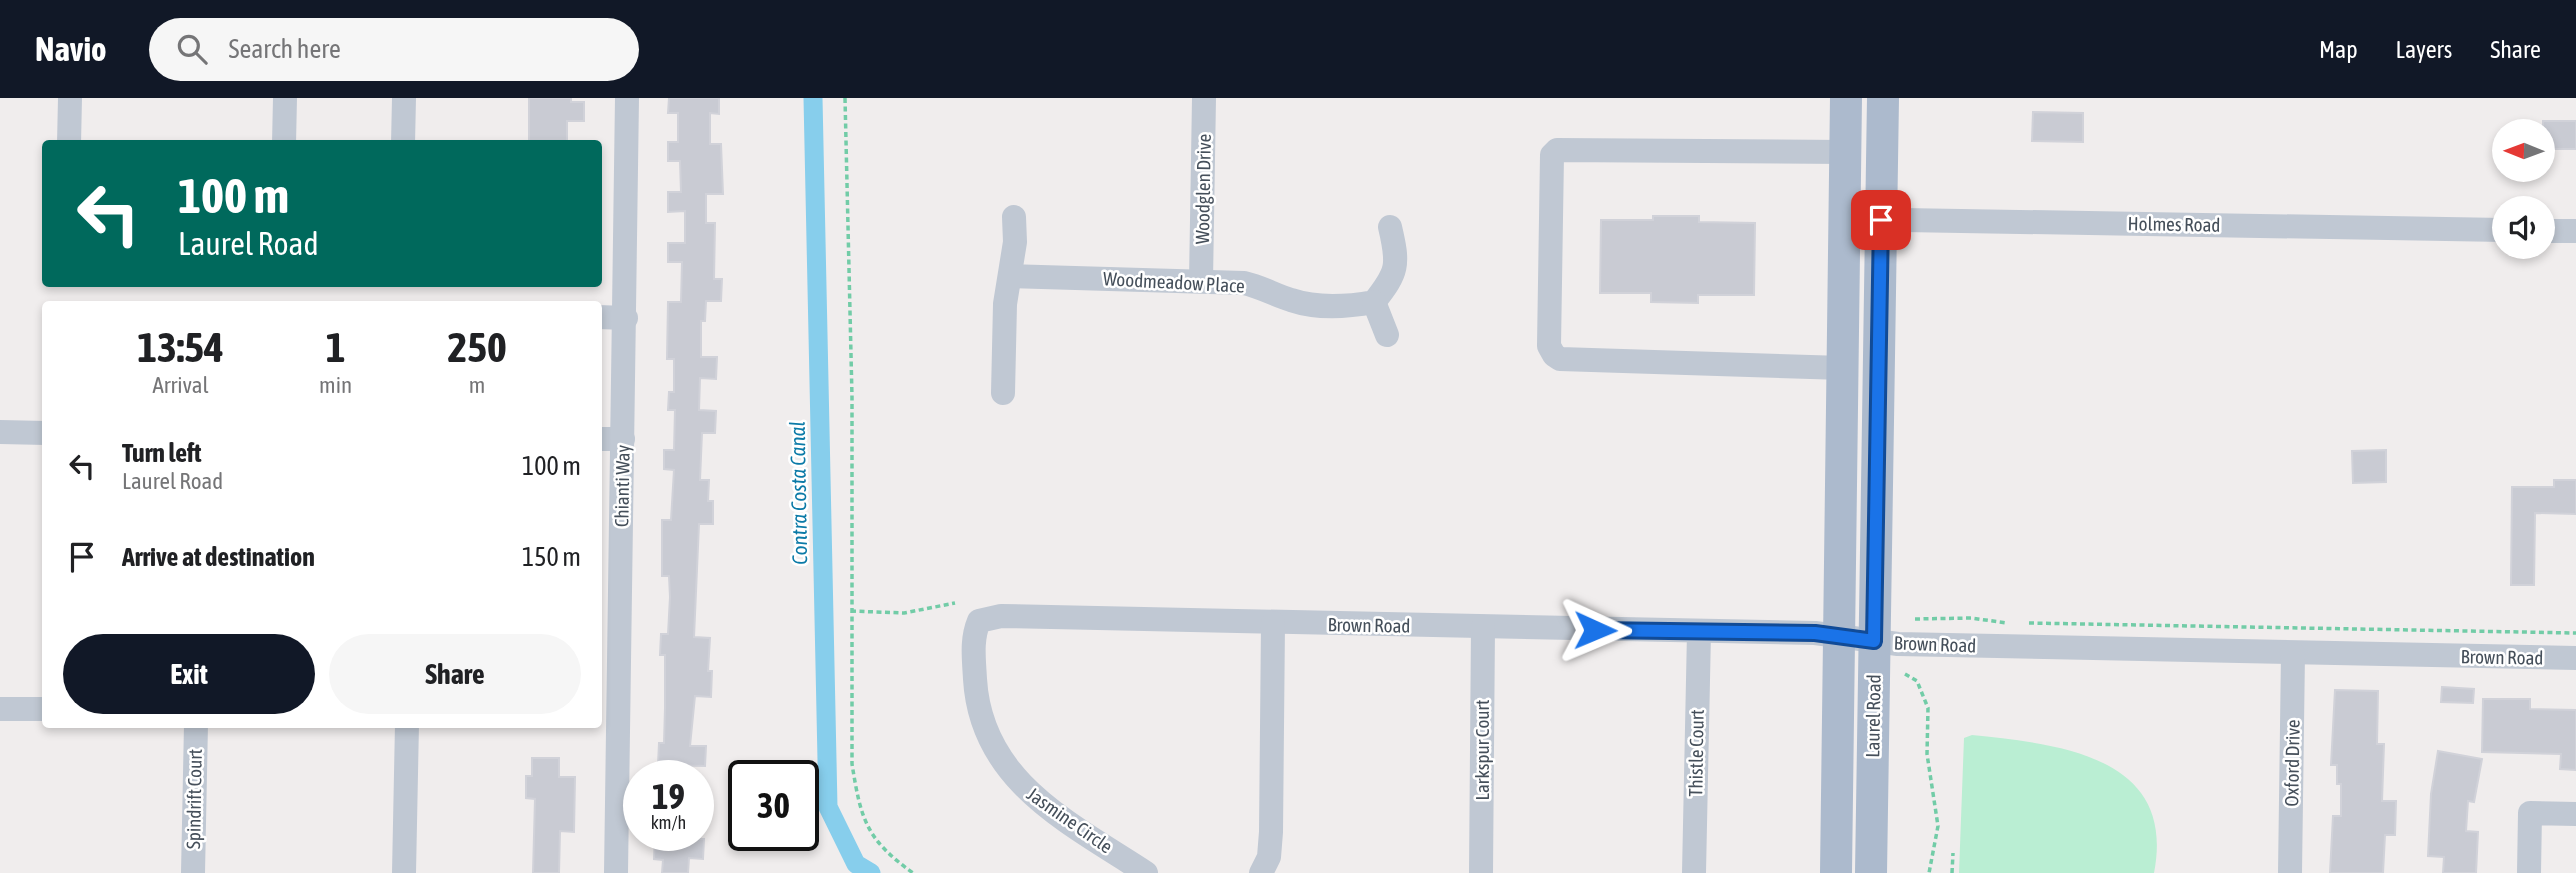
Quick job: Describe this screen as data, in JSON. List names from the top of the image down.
{
  "streets": {
    "main road": ["Laurel Road"],
    "street": [
      "Woodglen Drive",
      "Holmes Road",
      "Woodmeadow Place",
      "Chianti Way",
      "Brown Road",
      "Larkspur Court",
      "Thistle Court",
      "Oxford Drive",
      "Spindrift Court",
      "Jasmine Circle"
    ]
  },
  "crossings": [
    ["Woodglen Drive", "Woodmeadow Place"],
    ["Holmes Road", "Laurel Road"],
    ["Brown Road", "Laurel Road"],
    ["Brown Road", "Larkspur Court"],
    ["Brown Road", "Thistle Court"],
    ["Brown Road", "Oxford Drive"],
    ["Brown Road", "Jasmine Circle"]
  ],
  "water": ["Contra Costa Canal"],
  "north": "left",
  "page": {
    "header": "Navio",
    "search": "Search here",
    "nav": ["Map", "Layers", "Share"],
    "turn": ["100 m", "Laurel Road"],
    "eta": [
      "13:54",
      "Arrival",
      "1",
      "min",
      "250",
      "m"
    ],
    "list": [
      {
        "name": "Turn left",
        "note": "Laurel Road",
        "value": "100 m"
      },
      {
        "name": "Arrive at destination",
        "value": "150 m"
      }
    ],
    "buttons": ["Exit", "Share"],
    "speed": "19 km/h",
    "limit": "30"
  }
}
